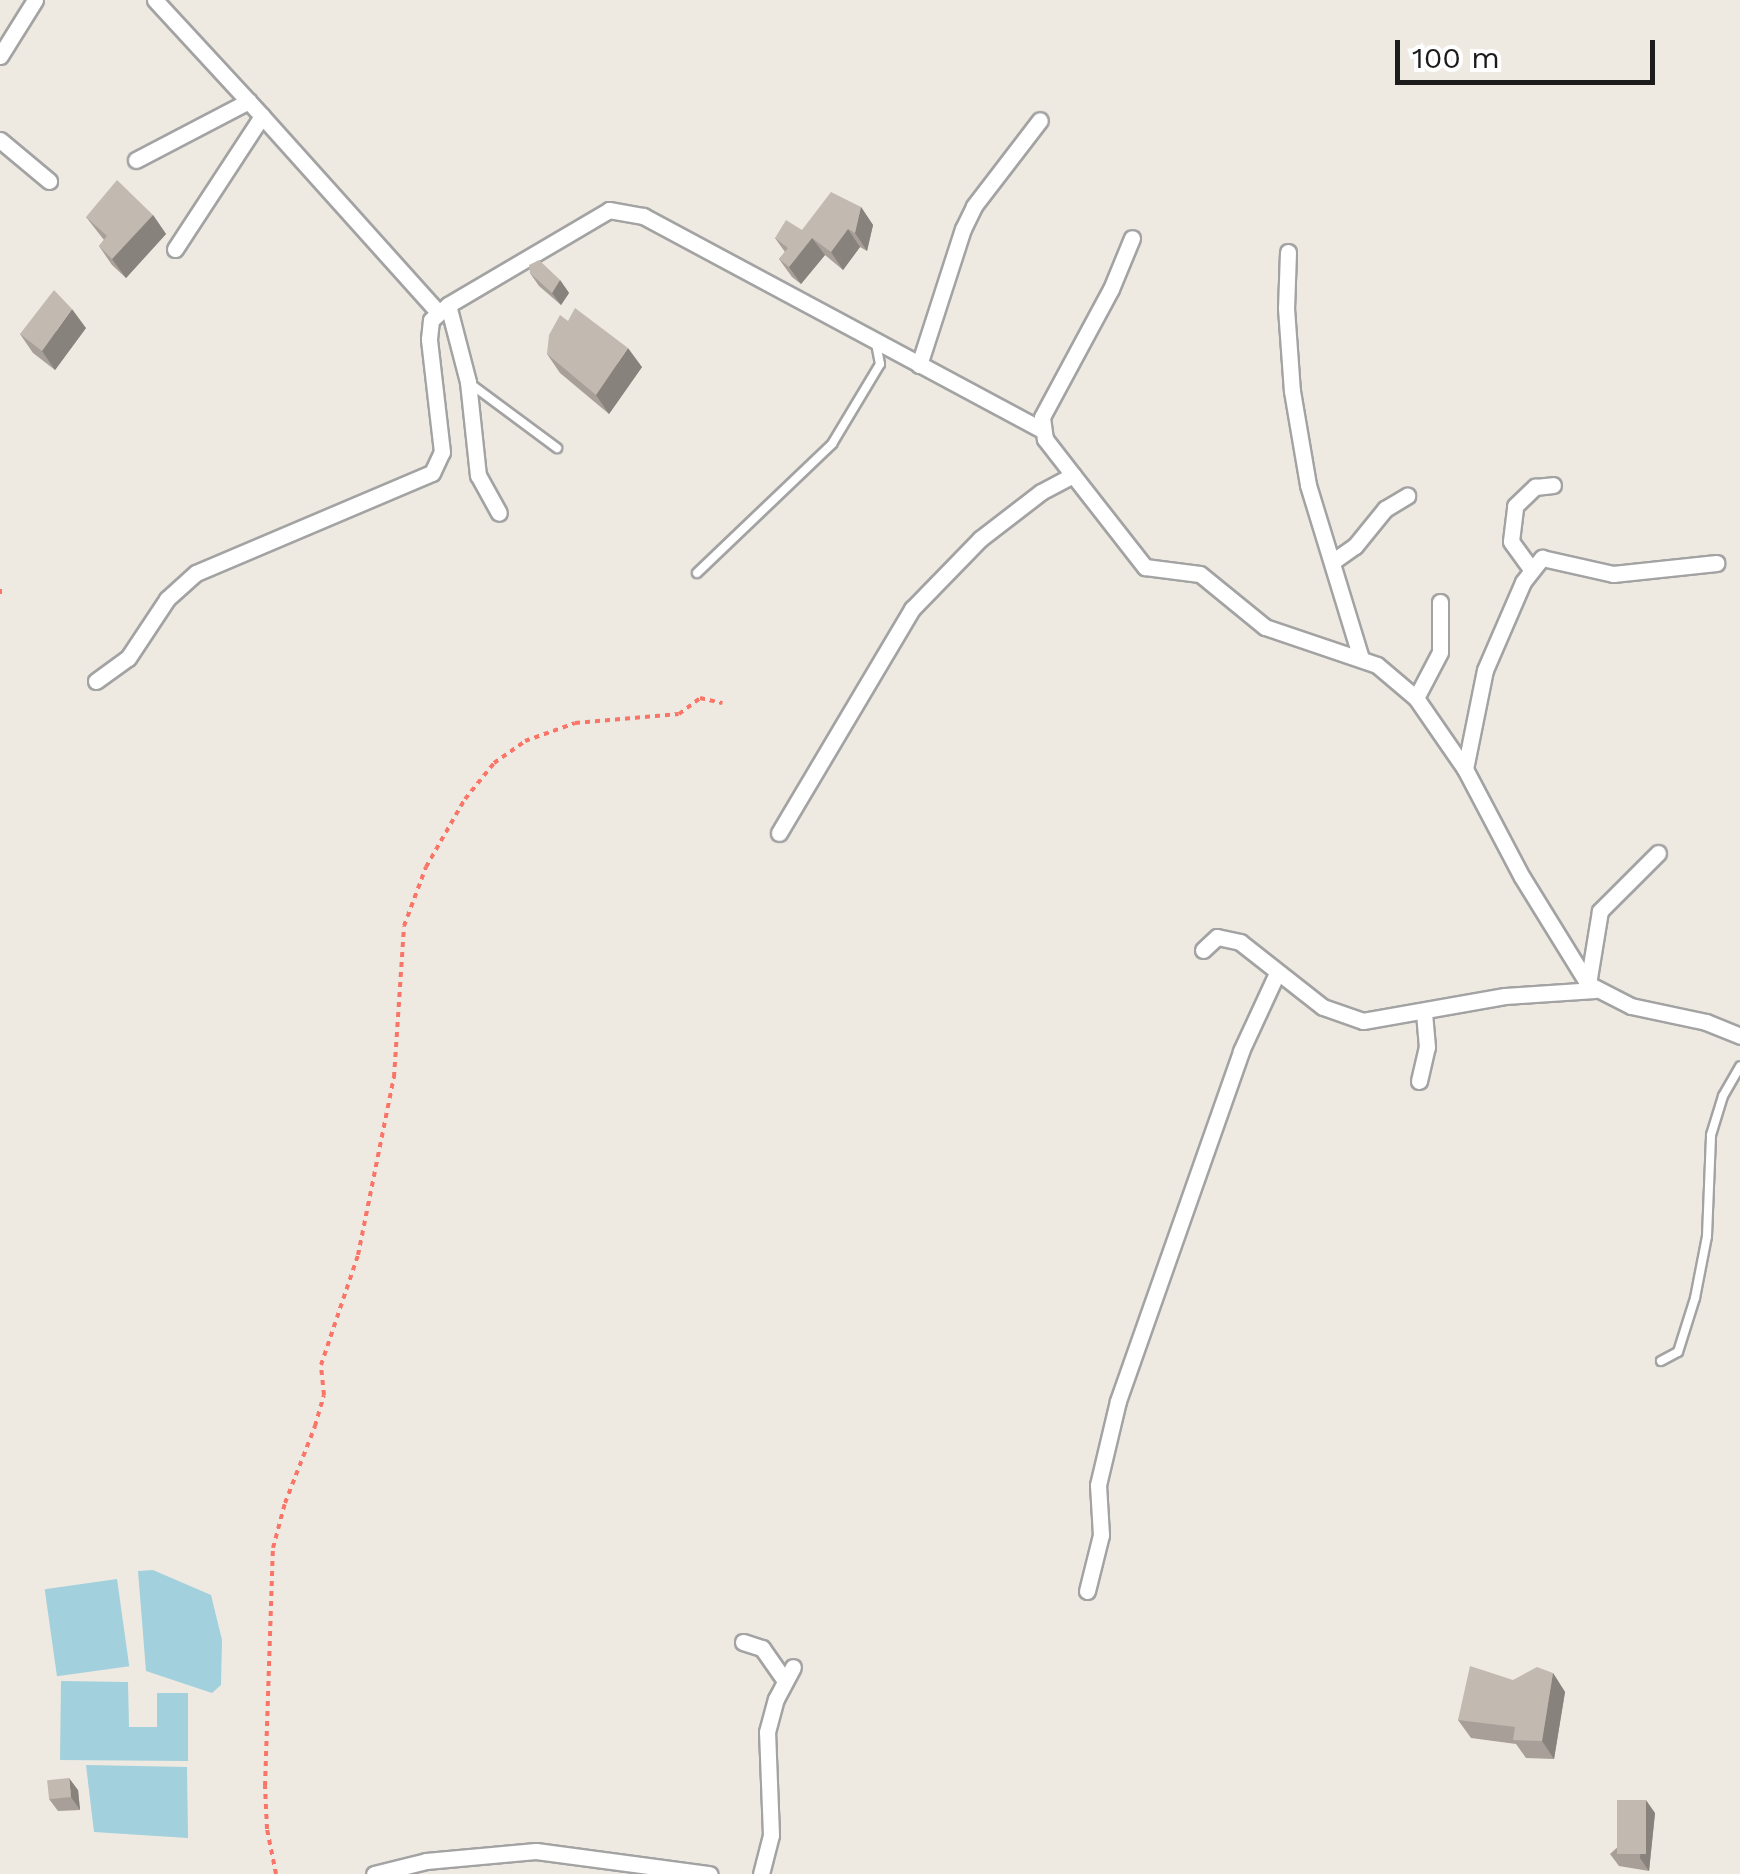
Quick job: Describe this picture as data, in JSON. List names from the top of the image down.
{
  "scale_bar": "100 m"
}
